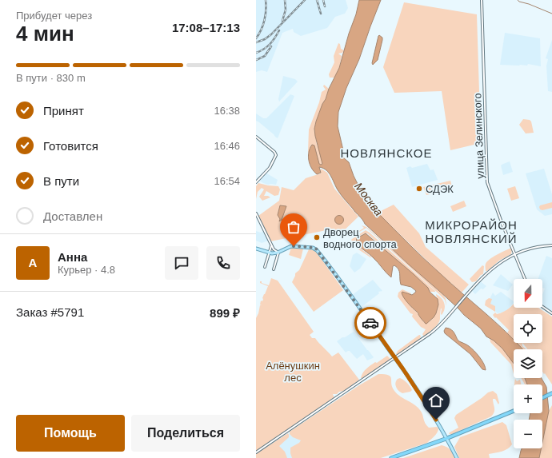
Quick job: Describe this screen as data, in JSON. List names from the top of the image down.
{
  "streets": {
    "street": ["улица Зелинского"]
  },
  "districts": ["НОВЛЯНСКОЕ", "МИКРОРАЙОН НОВЛЯНСКИЙ"],
  "water": ["Москва"],
  "parks": ["Алёнушкин лес"],
  "places": ["СДЭК", "Дворец водного спорта"],
  "north": "bottom",
  "page": {
    "heading": ["4 мин", "Прибудет через", "17:08–17:13"],
    "panel": [
      "Анна",
      "Курьер · 4.8",
      "Заказ #5791",
      "899 ₽"
    ],
    "bar": "В пути · 830 m",
    "list": [
      ["Принят", "16:38"],
      ["Готовится", "16:46"],
      ["В пути", "16:54"],
      "Доставлен"
    ],
    "round": "А",
    "map_buttons": ["+", "−"],
    "buttons": ["Помощь", "Поделиться"]
  }
}
